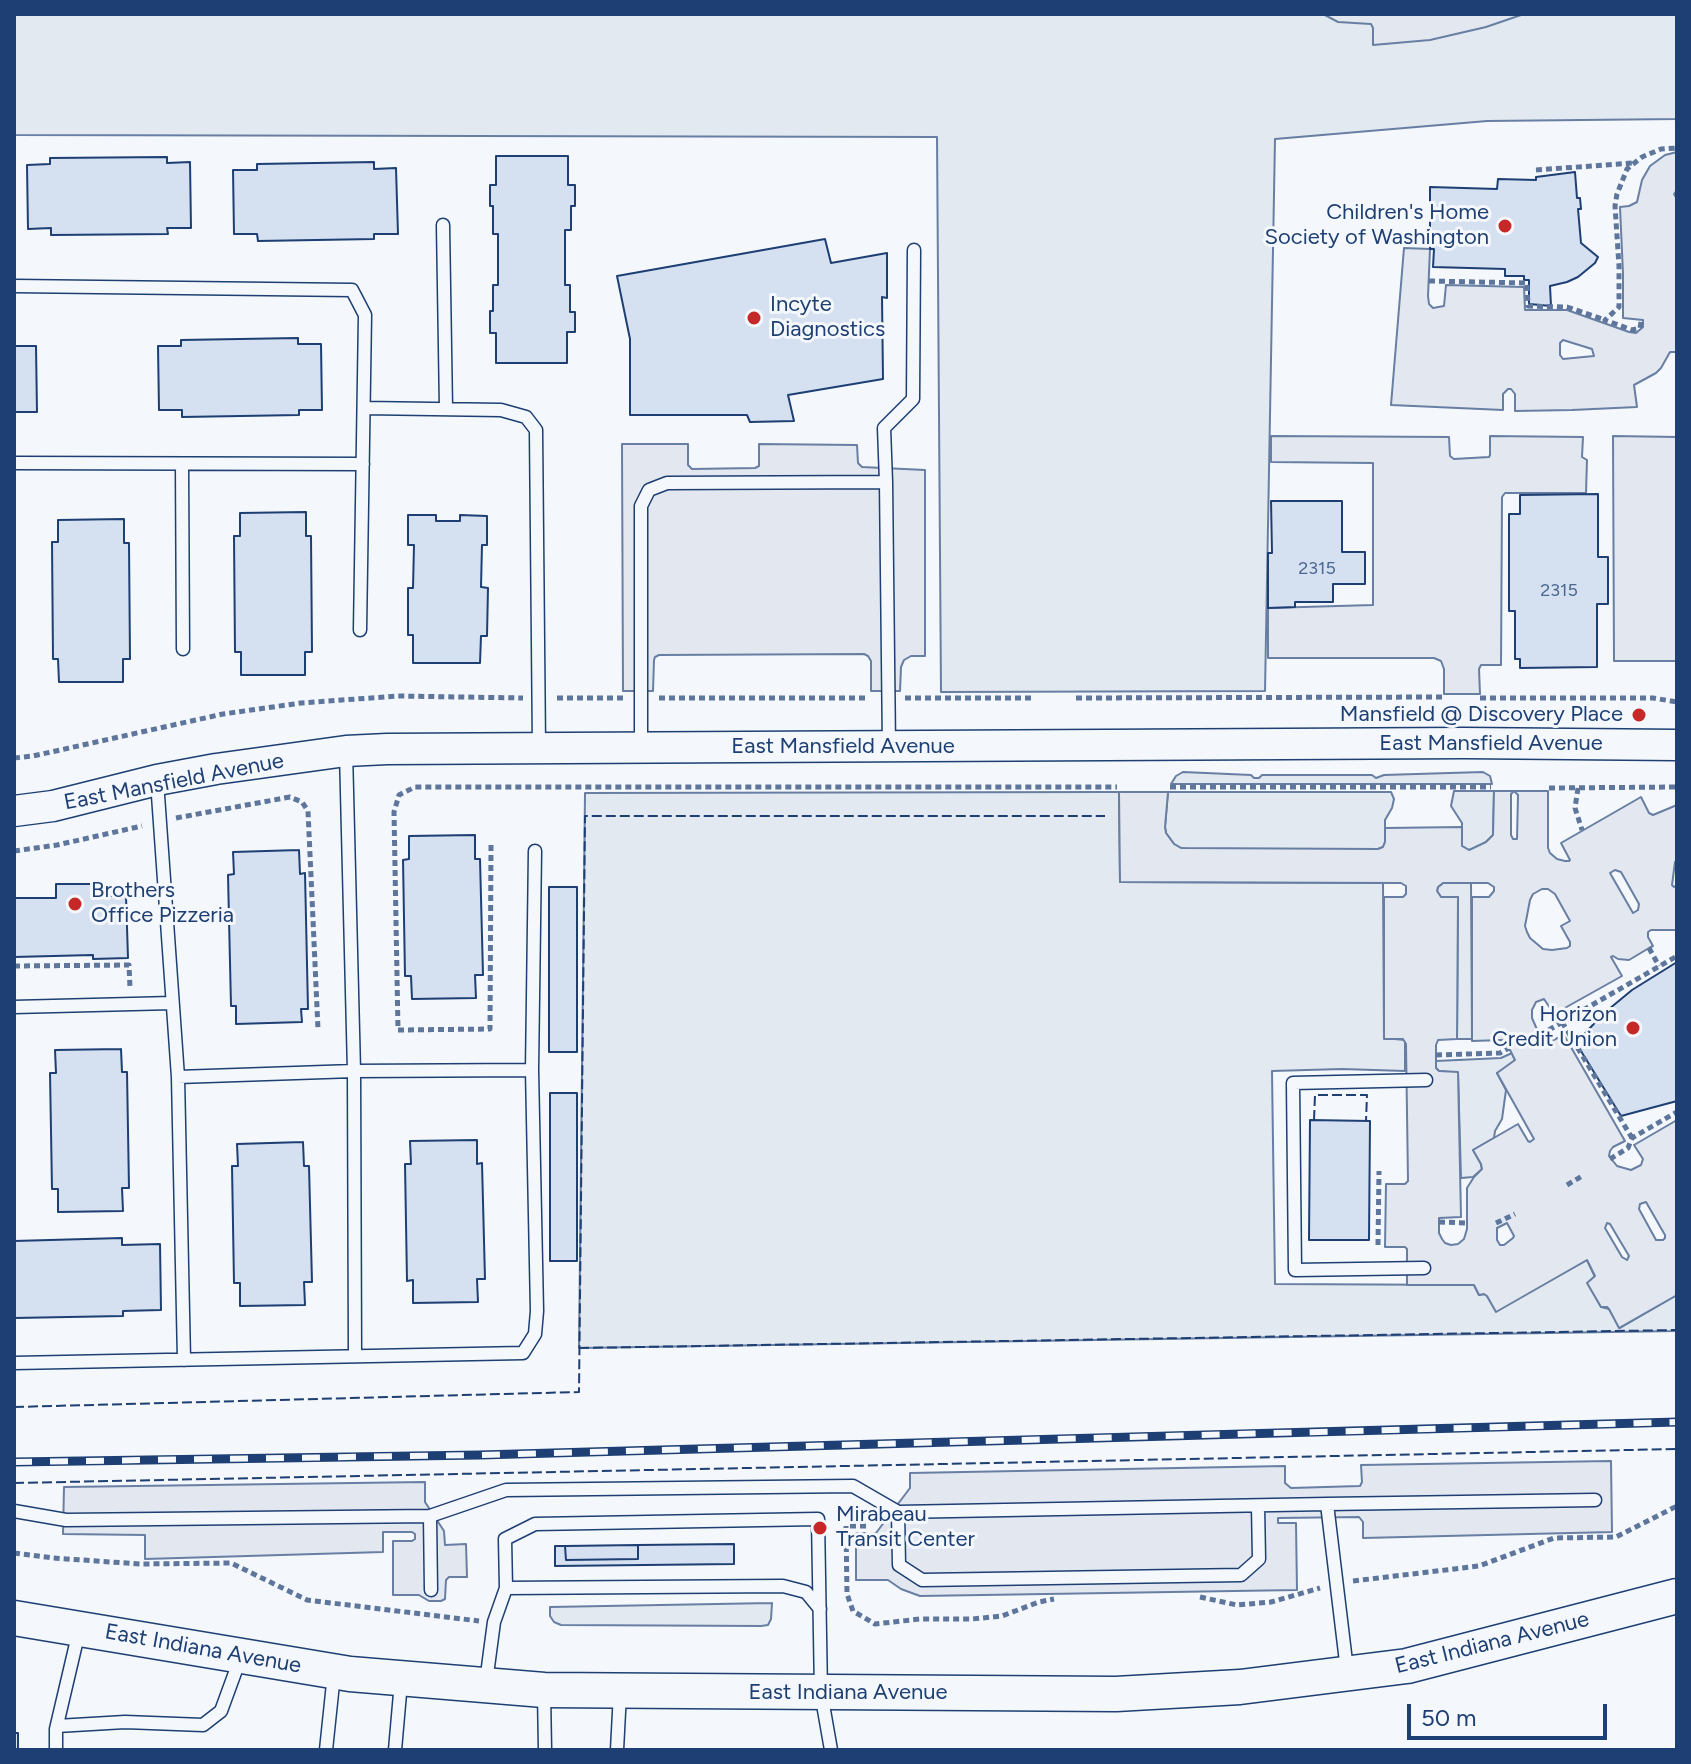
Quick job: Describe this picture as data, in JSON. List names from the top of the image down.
{
  "streets": {
    "main road": ["East Indiana Avenue"],
    "street": ["East Mansfield Avenue"]
  },
  "places": [
    "Children's Home Society of Washington",
    "Incyte Diagnostics",
    "Mansfield @ Discovery Place",
    "Brothers Office Pizzeria",
    "Horizon Credit Union",
    "Mirabeau Transit Center"
  ],
  "house_numbers": ["2315", "2315"],
  "scale_bar": "50 m"
}
